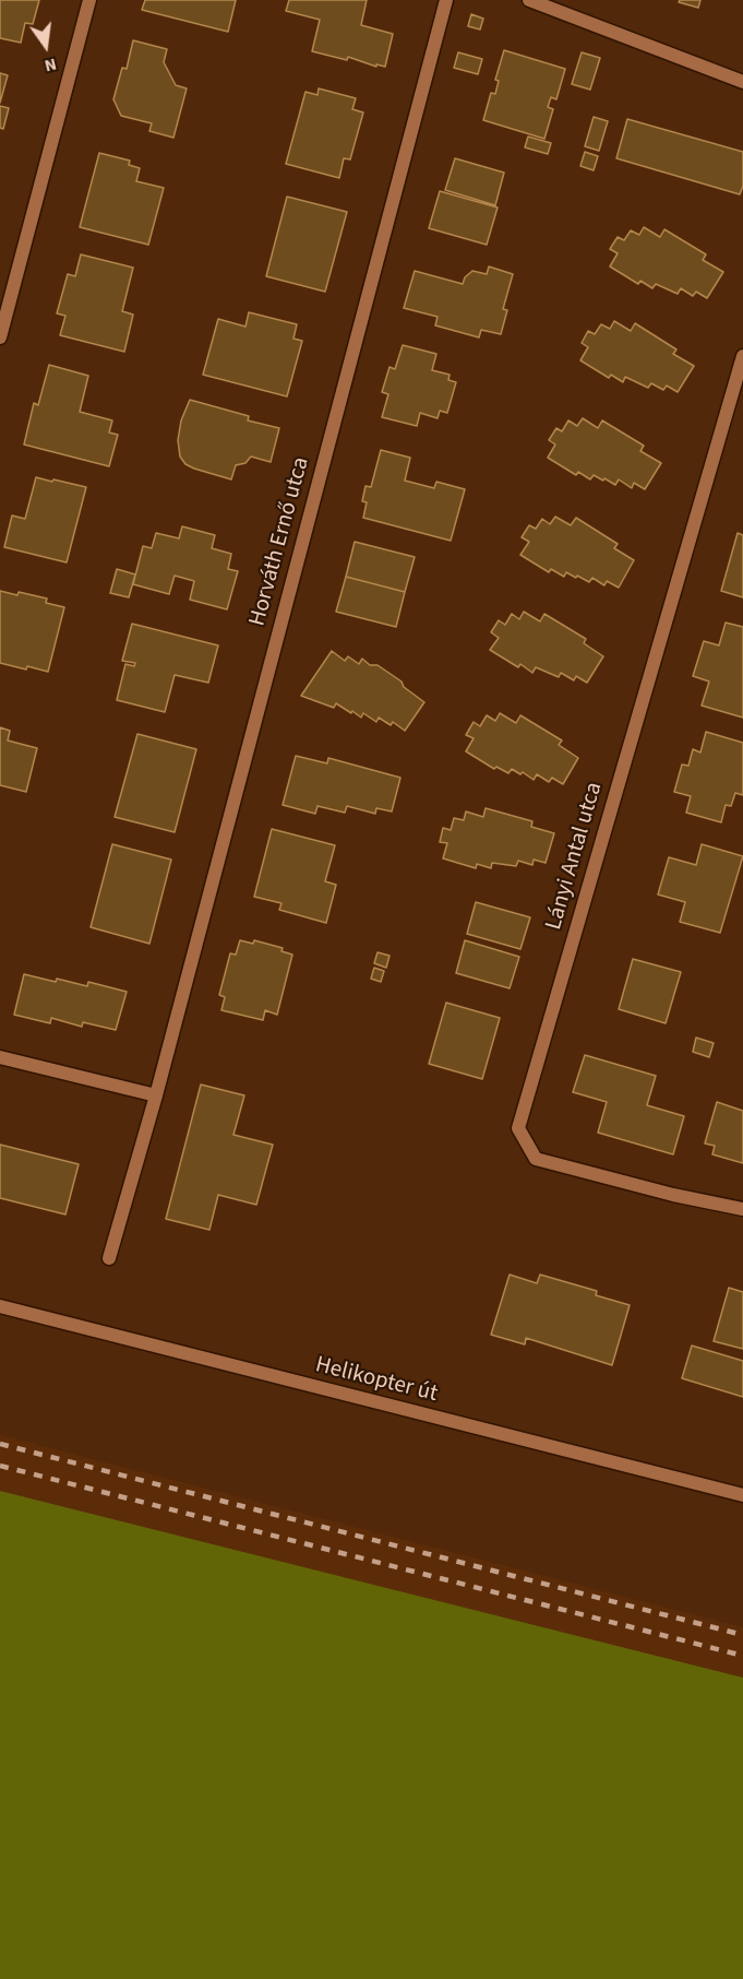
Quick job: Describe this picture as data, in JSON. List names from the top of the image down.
{
  "streets": {
    "street": ["Horváth Ernő utca", "Lányi Antal utca", "Helikopter út"]
  },
  "north": "bottom"
}
